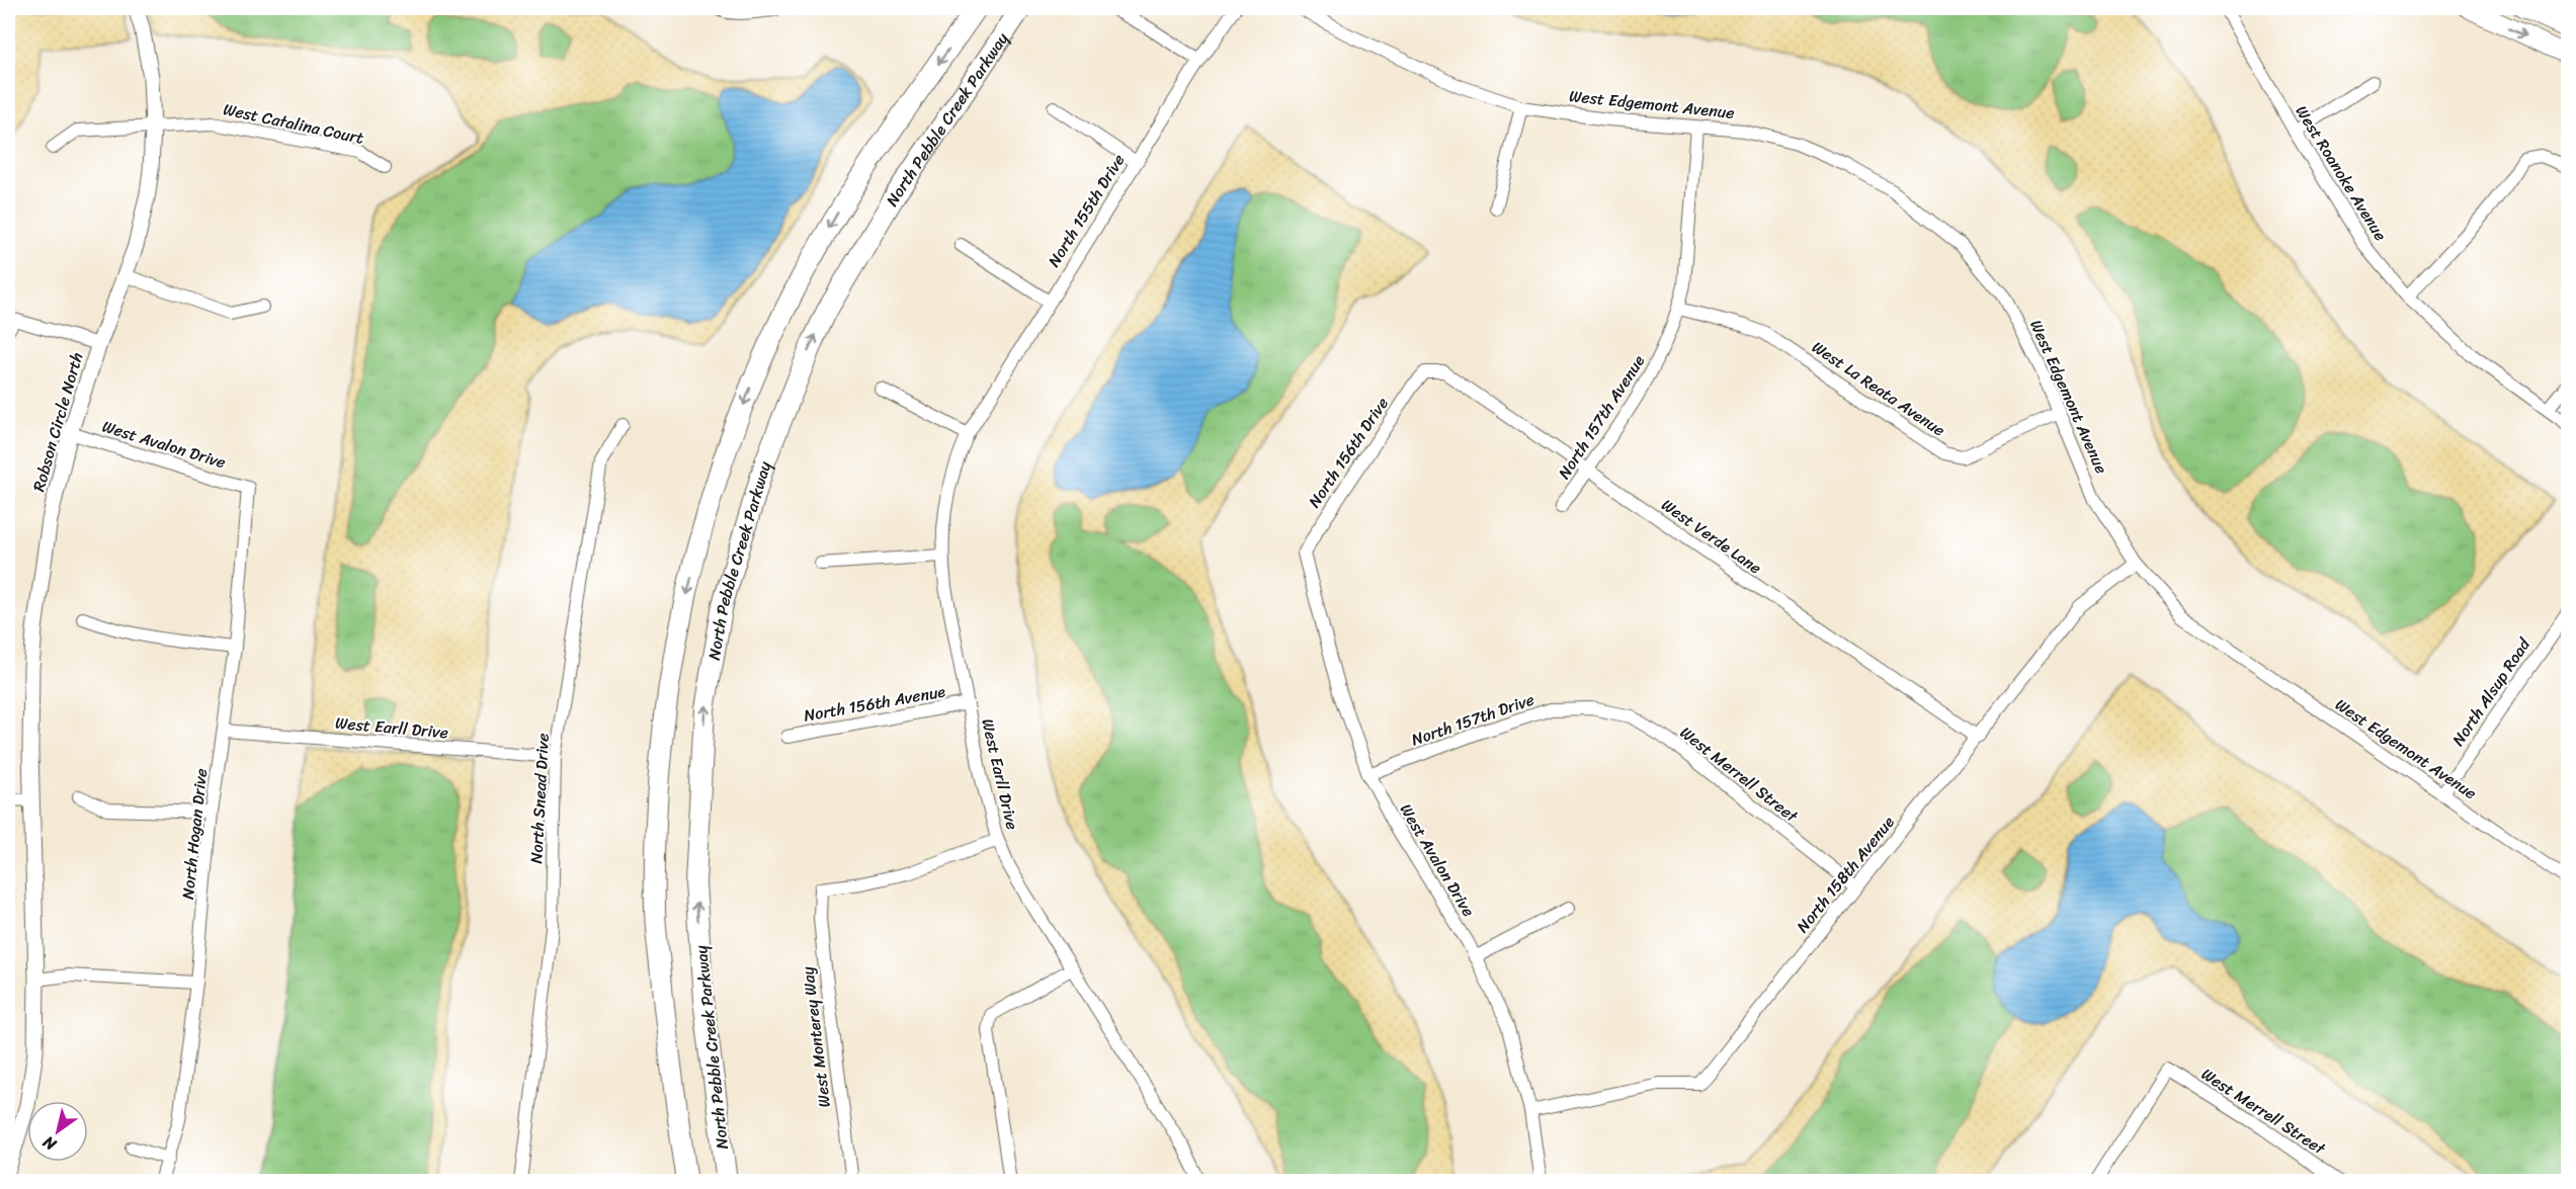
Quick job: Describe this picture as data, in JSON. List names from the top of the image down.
{
  "streets": {
    "main road": ["North Pebble Creek Parkway"],
    "street": [
      "West Edgemont Avenue",
      "West Catalina Court",
      "West Roanoke Avenue",
      "North 155th Drive",
      "West La Reata Avenue",
      "North 157th Avenue",
      "Robson Circle North",
      "West Avalon Drive",
      "North 156th Drive",
      "West Verde Lane",
      "North Alsup Road",
      "North 156th Avenue",
      "North 157th Drive",
      "West Earll Drive",
      "West Merrell Street",
      "North Snead Drive",
      "North Hogan Drive",
      "North 158th Avenue",
      "West Monterey Way"
    ]
  },
  "crossings": [
    ["West Edgemont Avenue", "West La Reata Avenue"],
    ["West Edgemont Avenue", "North 157th Avenue"],
    ["West Edgemont Avenue", "North Alsup Road"],
    ["West Edgemont Avenue", "North 158th Avenue"],
    ["West Catalina Court", "Robson Circle North"],
    ["North 155th Drive", "West Earll Drive"],
    ["West La Reata Avenue", "North 157th Avenue"],
    ["North 157th Avenue", "West Verde Lane"],
    ["Robson Circle North", "West Avalon Drive"],
    ["West Avalon Drive", "North 156th Drive"],
    ["West Avalon Drive", "North 157th Drive"],
    ["West Avalon Drive", "North Hogan Drive"],
    ["West Avalon Drive", "North 158th Avenue"],
    ["North 156th Drive", "West Verde Lane"],
    ["West Verde Lane", "North 158th Avenue"],
    ["North 156th Avenue", "West Earll Drive"],
    ["North 157th Drive", "West Merrell Street"],
    ["West Earll Drive", "North Snead Drive"],
    ["West Earll Drive", "North Hogan Drive"],
    ["West Earll Drive", "West Monterey Way"],
    ["West Merrell Street", "North 158th Avenue"]
  ],
  "north": "bottom left"
}
